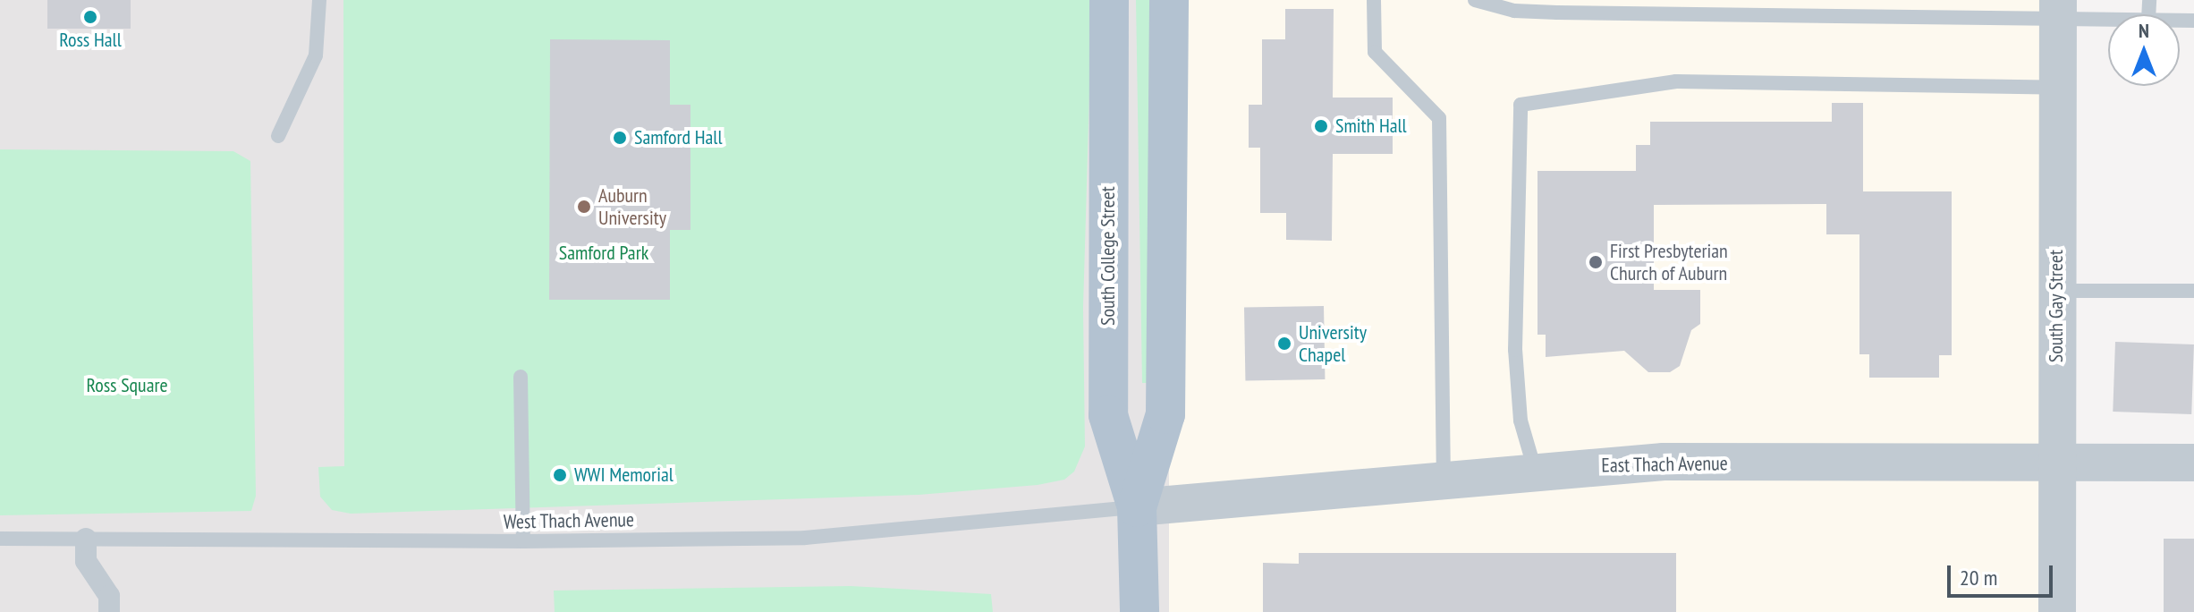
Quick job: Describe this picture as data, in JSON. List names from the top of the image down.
{
  "streets": {
    "main road": ["South College Street"],
    "street": ["South Gay Street", "East Thach Avenue"],
    "lane": ["West Thach Avenue"]
  },
  "crossings": [
    ["South College Street", "East Thach Avenue"],
    ["South College Street", "West Thach Avenue"],
    ["South Gay Street", "East Thach Avenue"],
    ["East Thach Avenue", "West Thach Avenue"]
  ],
  "parks": ["Samford Park", "Ross Square"],
  "places": [
    "Ross Hall",
    "Smith Hall",
    "Samford Hall",
    "Auburn University",
    "First Presbyterian Church of Auburn",
    "University Chapel",
    "WWI Memorial"
  ],
  "scale_bar": "20 m",
  "north": "top"
}
